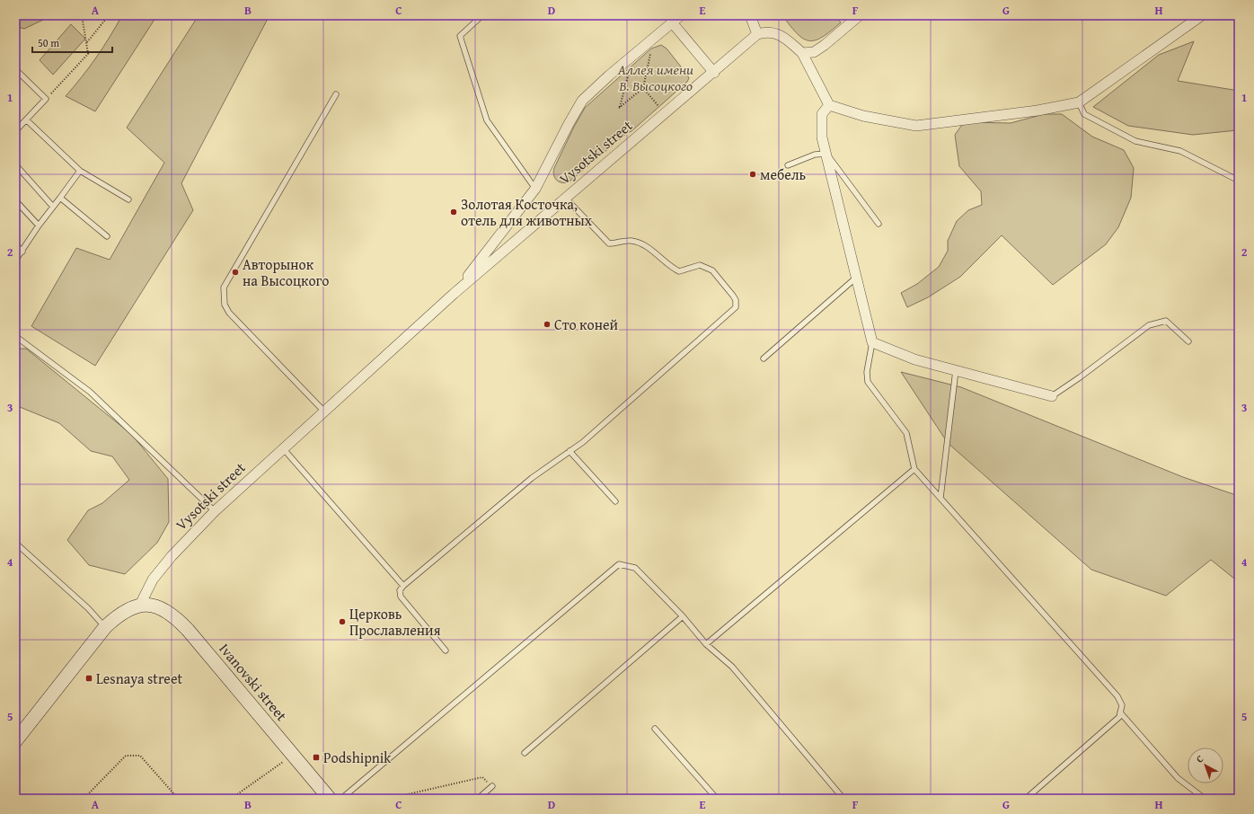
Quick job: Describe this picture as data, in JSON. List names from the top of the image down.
{
  "streets": {
    "main road": ["Ivanovski street"],
    "street": ["Vysotski street"]
  },
  "crossings": [
    ["Vysotski street", "Ivanovski street"]
  ],
  "parks": ["Аллея имени В. Высоцкого"],
  "places": {
    "other": [
      "мебель",
      "Золотая Косточка, отель для животных",
      "Авторынок на Высоцкого",
      "Сто коней",
      "Церковь Прославления"
    ],
    "transit": ["Lesnaya street", "Podshipnik"]
  },
  "scale_bar": "50 m",
  "north": "top left",
  "grid": {
    "columns": [
      "A",
      "B",
      "C",
      "D",
      "E",
      "F",
      "G",
      "H"
    ],
    "rows": [
      "1",
      "2",
      "3",
      "4",
      "5"
    ]
  }
}
